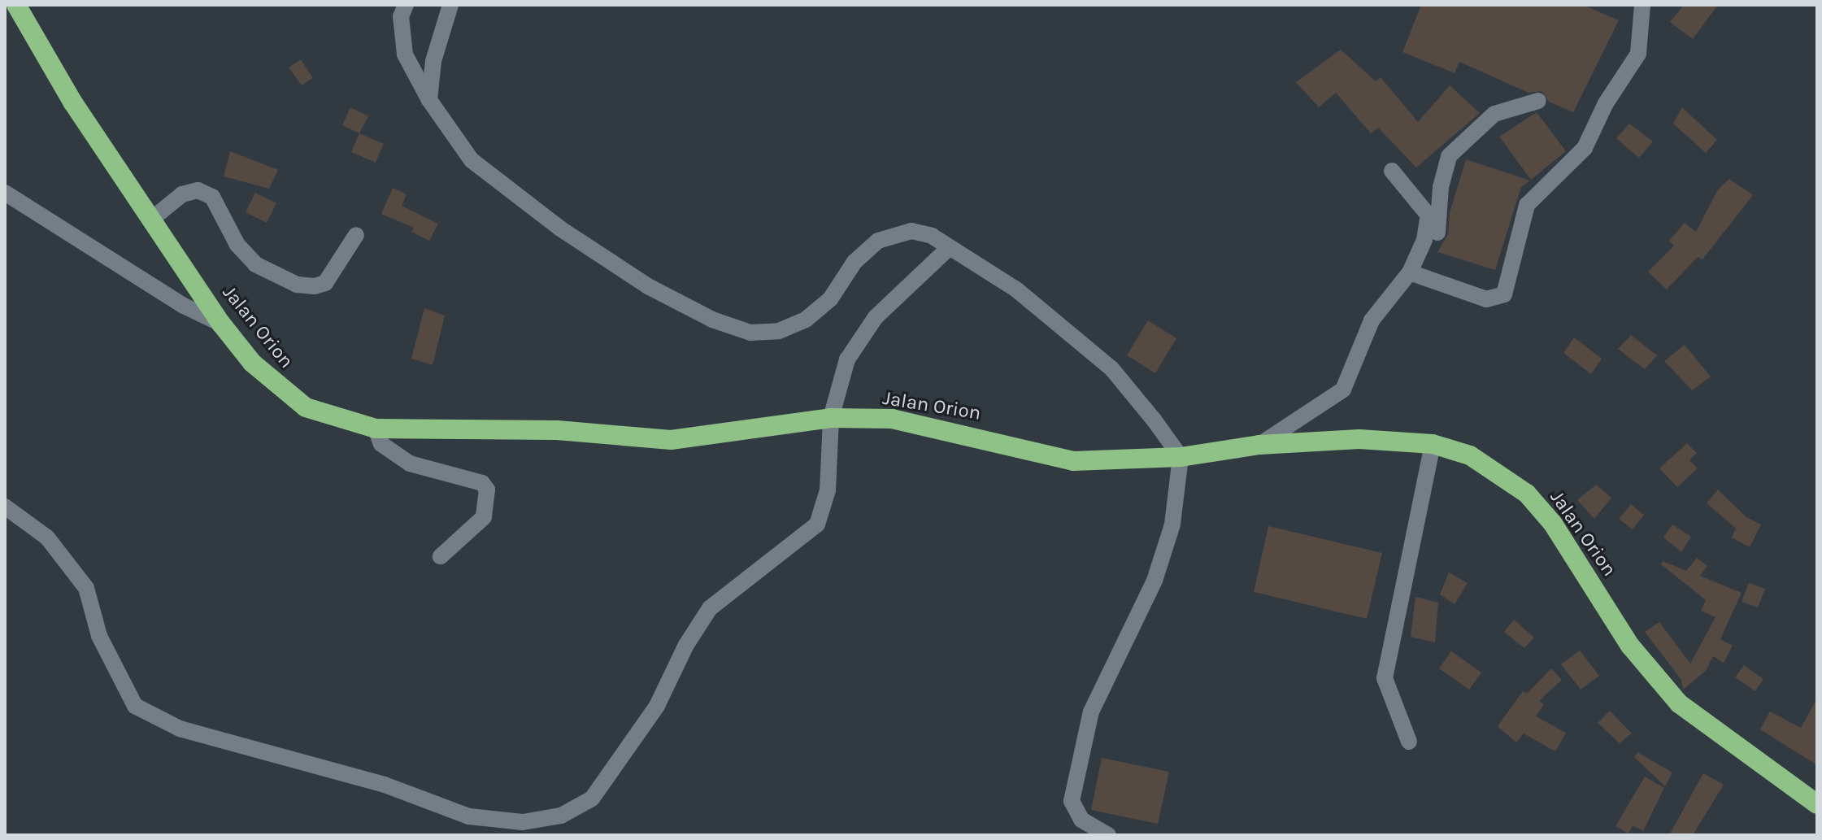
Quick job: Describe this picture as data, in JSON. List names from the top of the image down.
{
  "streets": {
    "highway": ["Jalan Orion"]
  }
}
